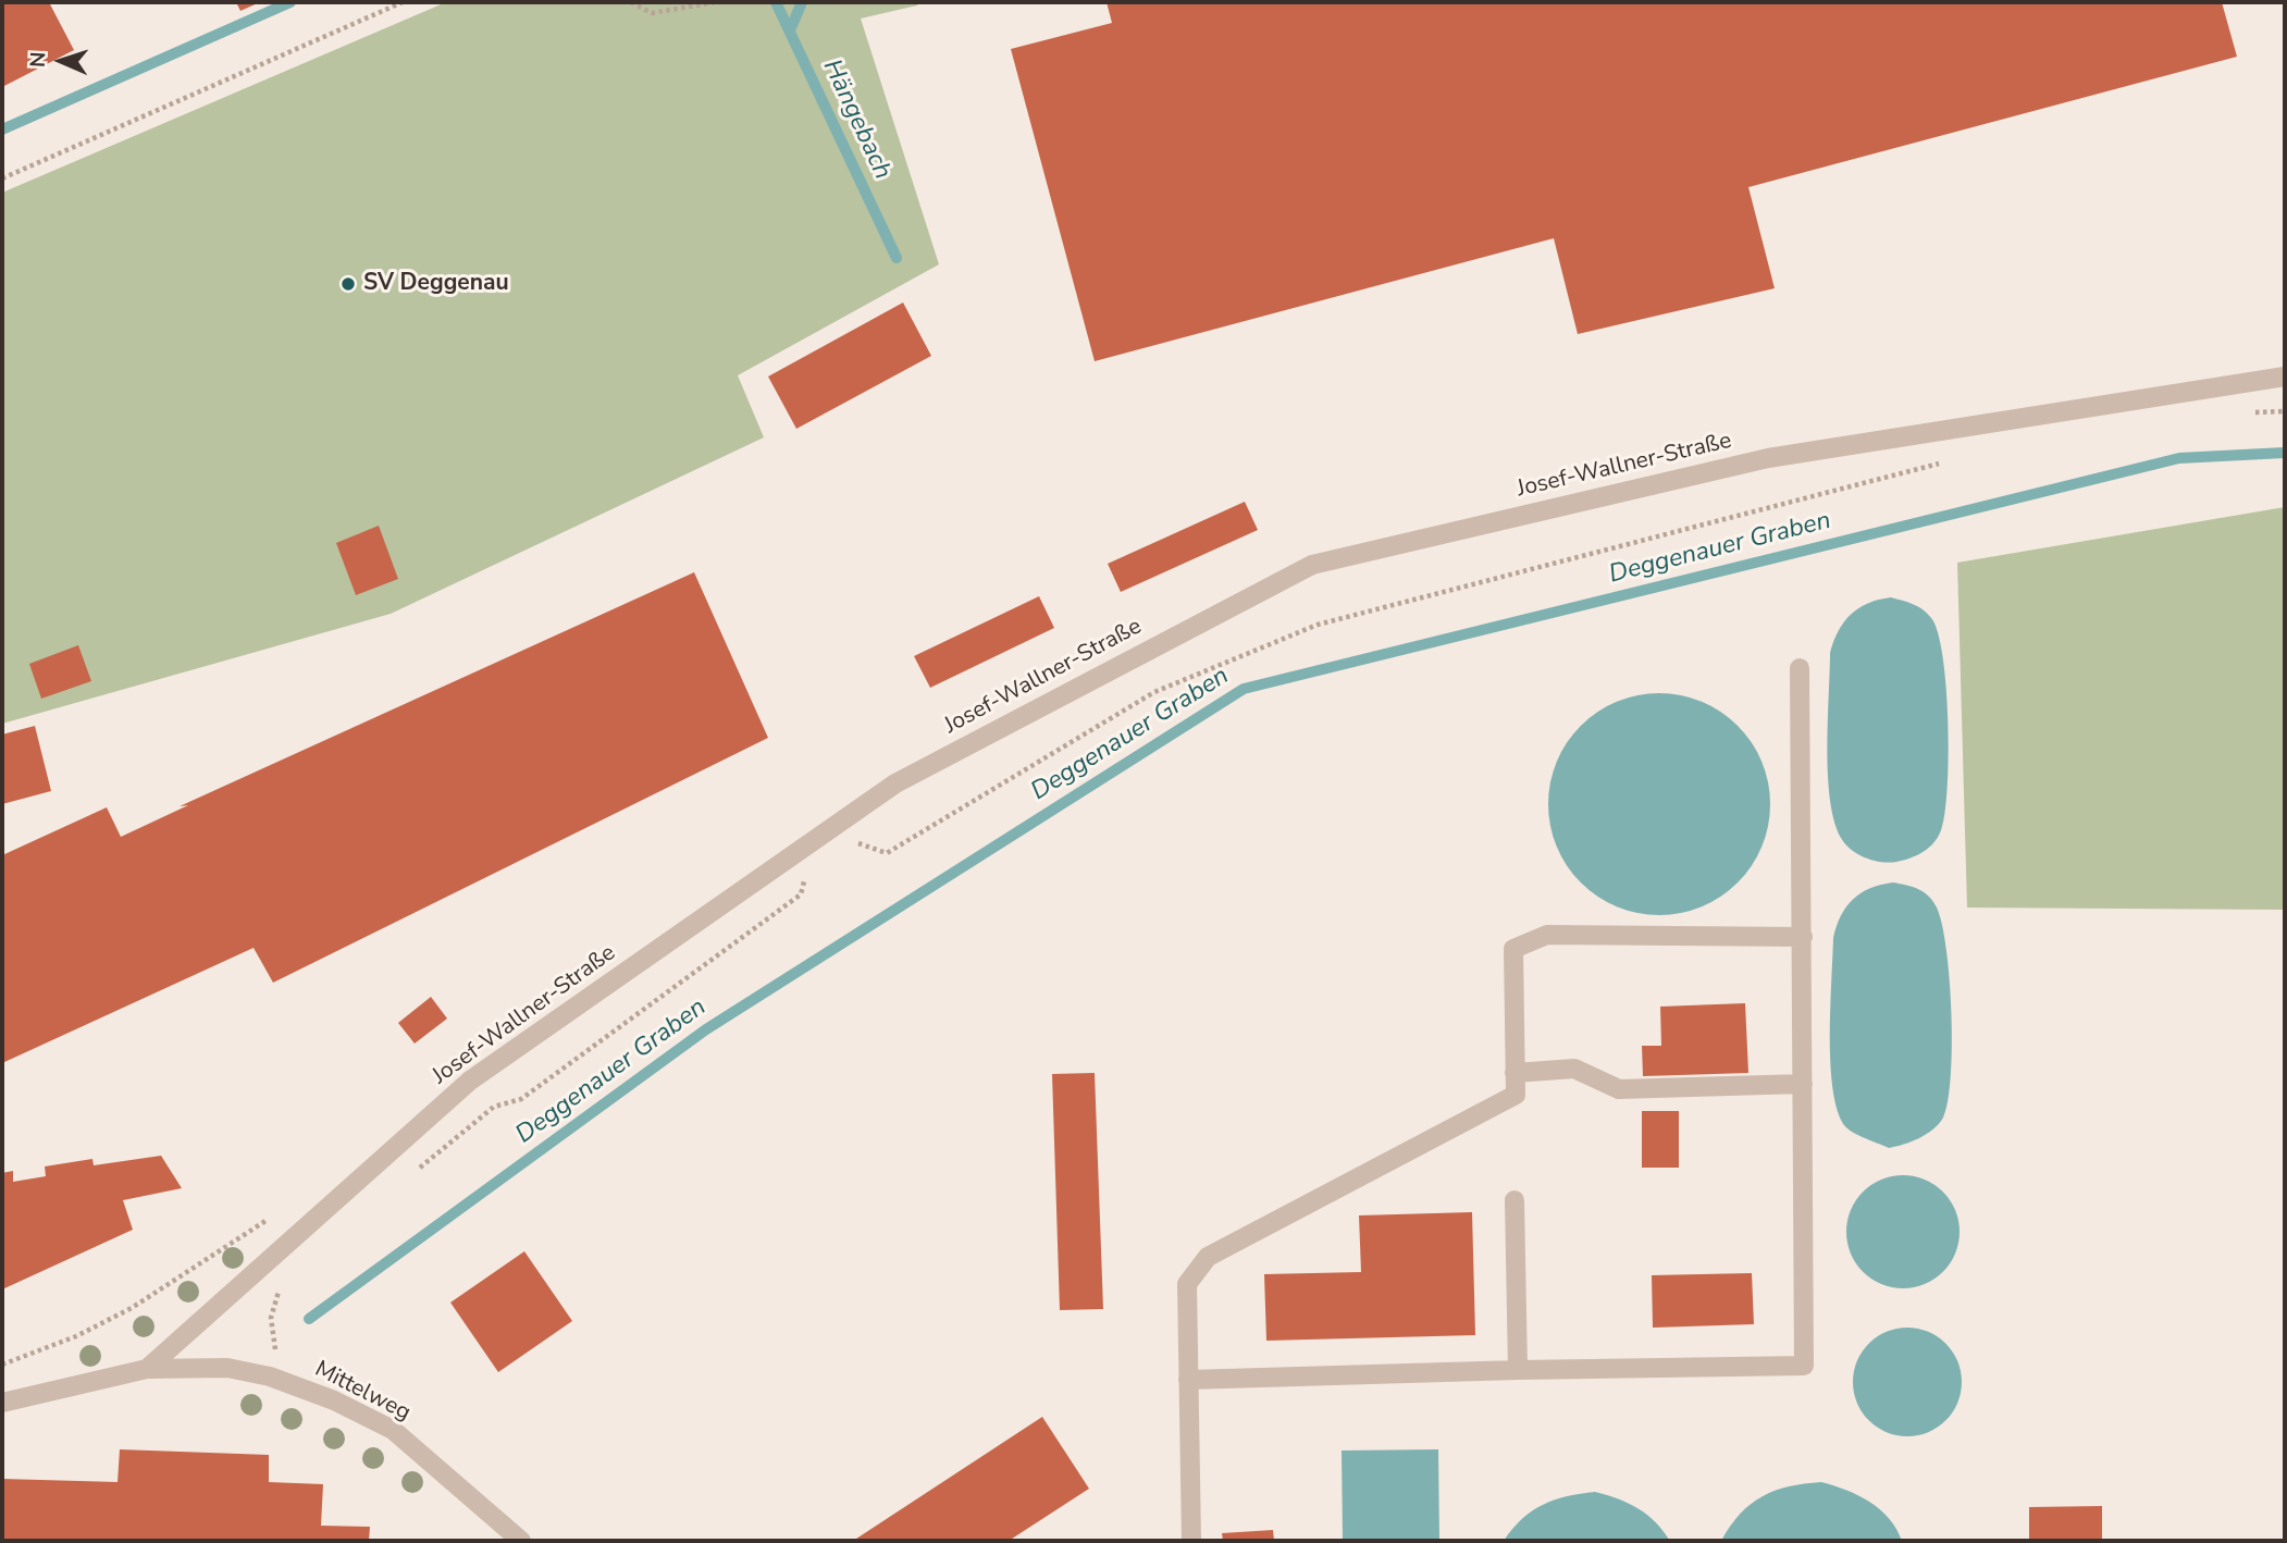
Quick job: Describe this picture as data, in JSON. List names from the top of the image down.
{
  "streets": {
    "street": ["Josef-Wallner-Straße", "Mittelweg"]
  },
  "crossings": [
    ["Josef-Wallner-Straße", "Mittelweg"]
  ],
  "water": ["Hängebach", "Deggenauer Graben"],
  "places": ["SV Deggenau"],
  "north": "left"
}
